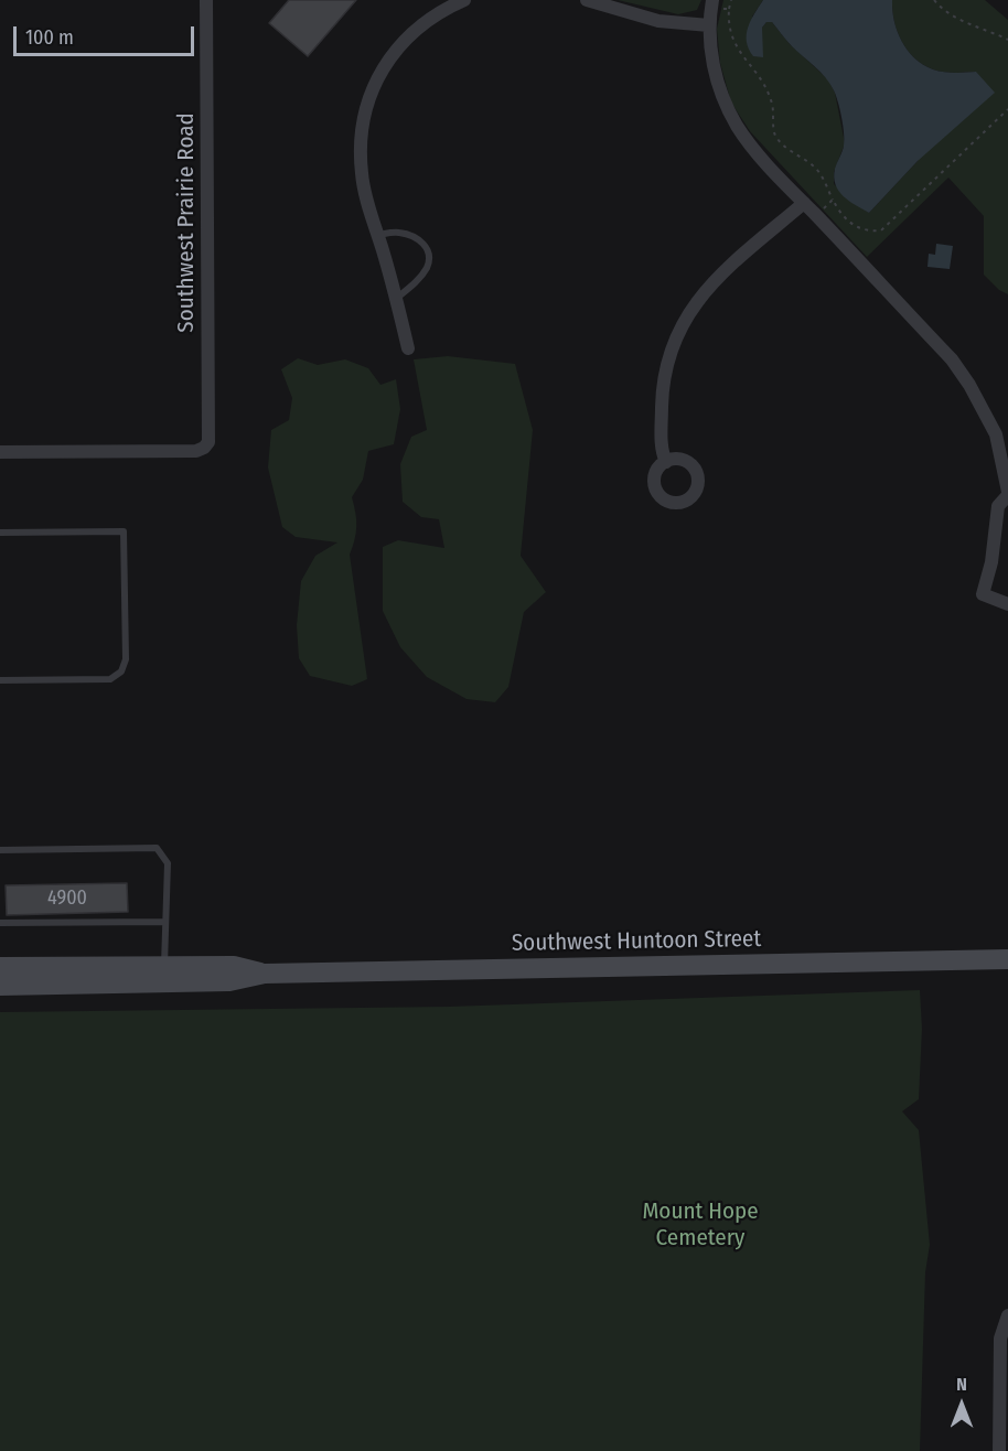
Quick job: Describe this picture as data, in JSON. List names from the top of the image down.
{
  "streets": {
    "main road": ["Southwest Huntoon Street"],
    "street": ["Southwest Prairie Road"]
  },
  "parks": ["Mount Hope Cemetery"],
  "house_numbers": ["4900"],
  "scale_bar": "100 m",
  "north": "top"
}
